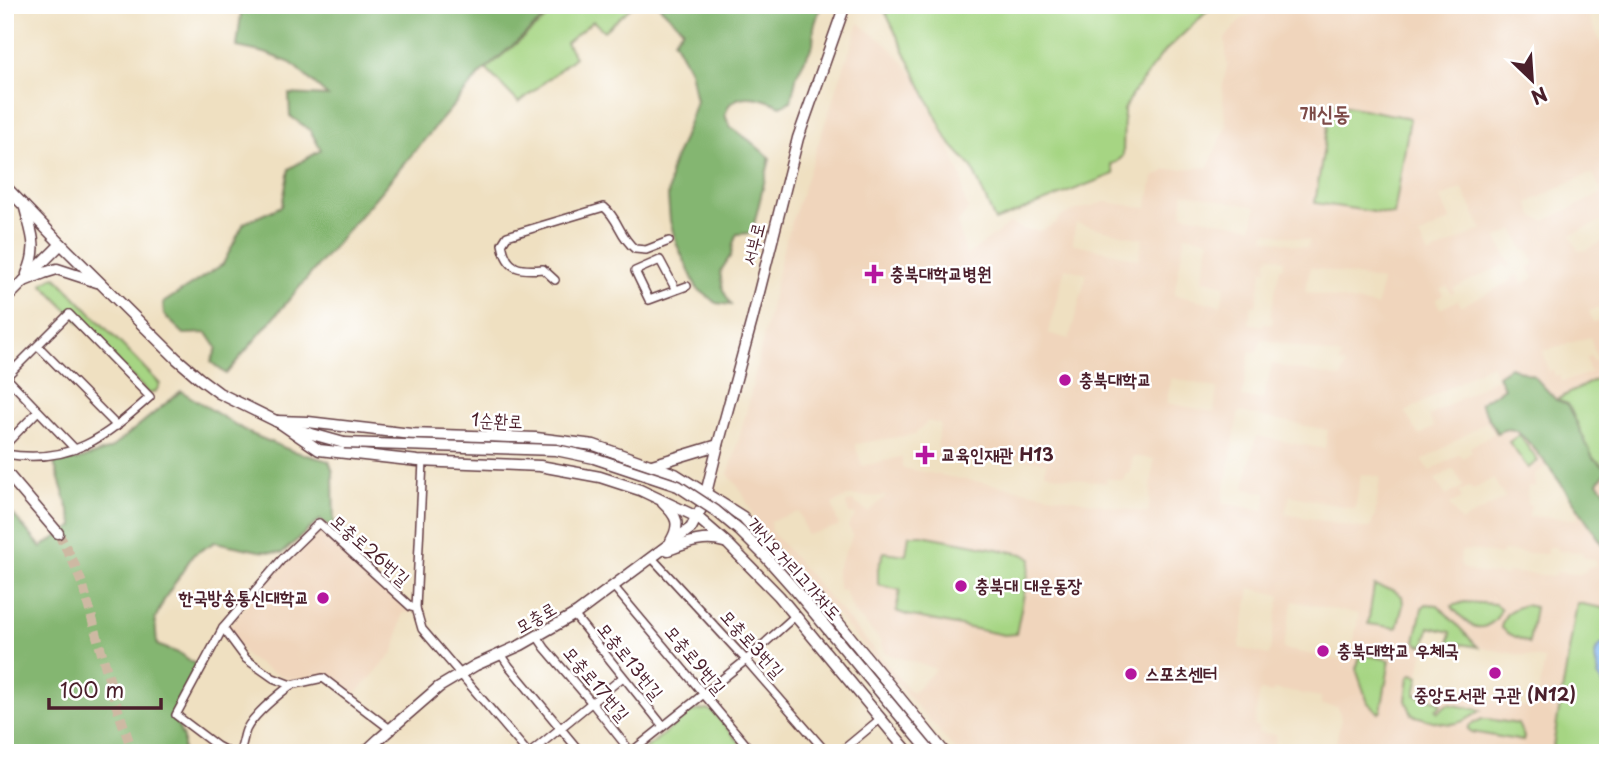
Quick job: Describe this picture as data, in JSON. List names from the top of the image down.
{
  "streets": {
    "main road": [
      "서부로",
      "1순환로",
      "개신오거리고가차도",
      "모충로"
    ],
    "street": [
      "모충로26번길",
      "모충로3번길",
      "모충로9번길",
      "모충로13번길",
      "모충로17번길"
    ]
  },
  "crossings": [
    ["서부로", "1순환로"],
    ["서부로", "모충로"],
    ["1순환로", "개신오거리고가차도"],
    ["1순환로", "모충로"],
    ["모충로26번길", "모충로"],
    ["모충로", "모충로3번길"],
    ["모충로", "모충로9번길"],
    ["모충로", "모충로13번길"],
    ["모충로", "모충로17번길"]
  ],
  "districts": ["개신동"],
  "places": {
    "health": ["충북대학교병원", "교육인재관 H13"],
    "other": [
      "충북대학교",
      "충북대 대운동장",
      "한국방송통신대학교",
      "충북대학교 우체국",
      "중앙도서관 구관 (N12)",
      "스포츠센터"
    ]
  },
  "scale_bar": "100 m",
  "north": "bottom right"
}
